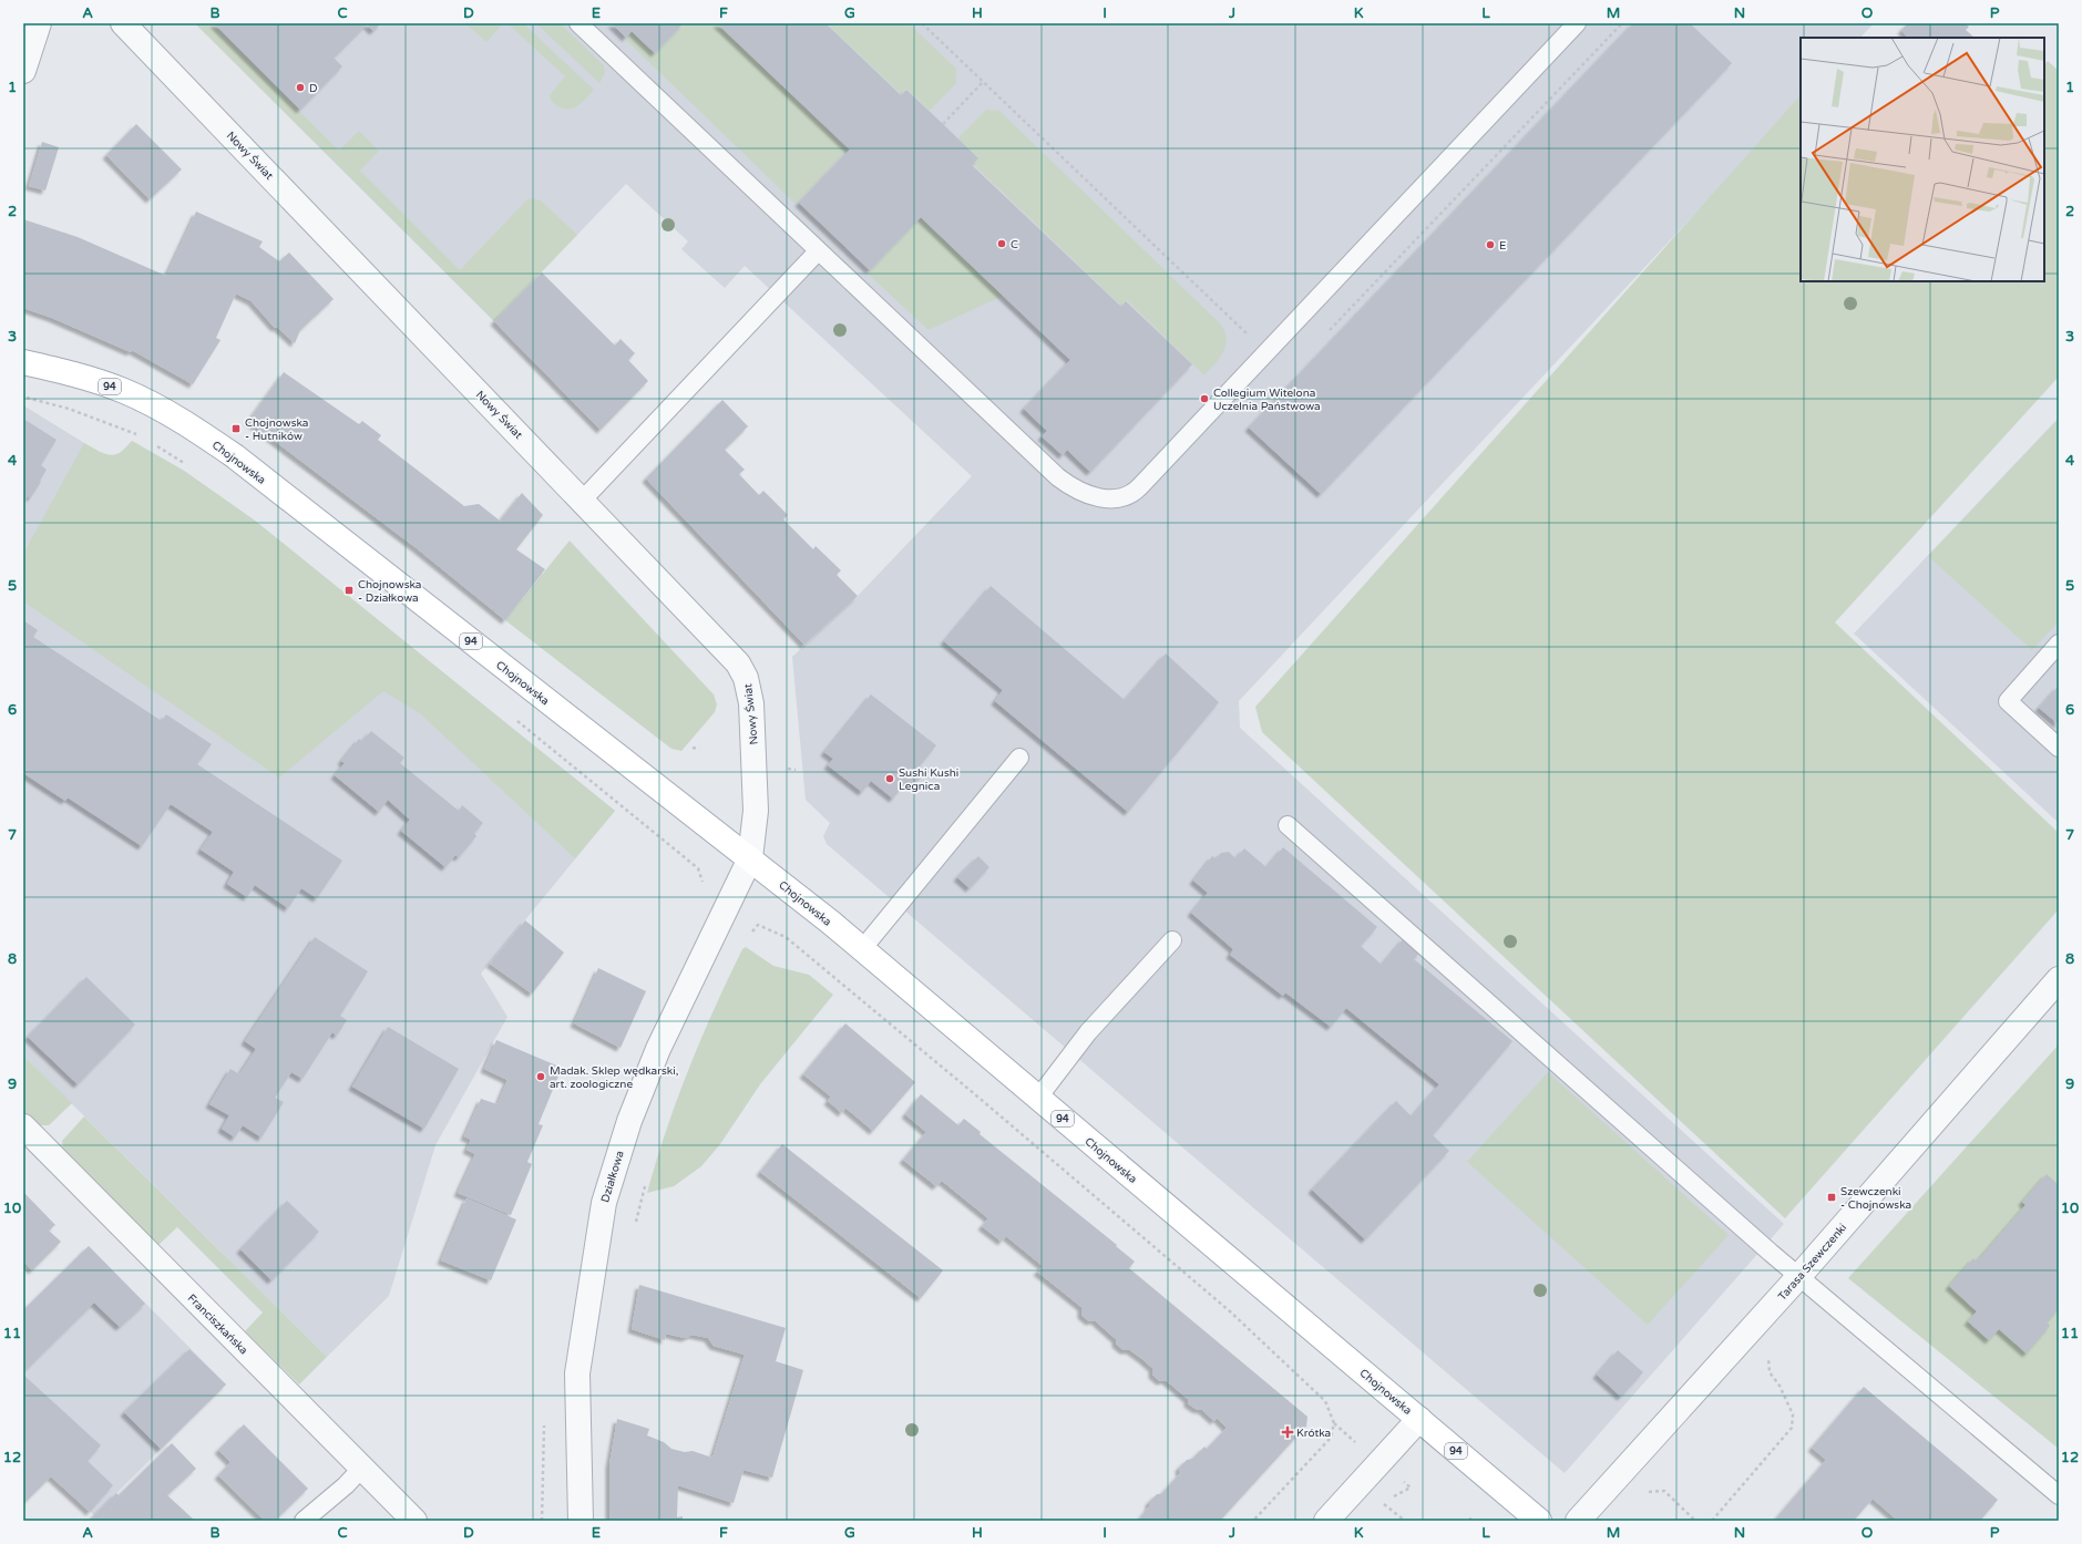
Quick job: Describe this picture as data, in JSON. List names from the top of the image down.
{
  "streets": {
    "main road": ["94", "Chojnowska"],
    "street": [
      "Nowy Świat",
      "Działkowa",
      "Tarasa Szewczenki",
      "Franciszkańska"
    ]
  },
  "crossings": [
    ["Nowy Świat", "Chojnowska"],
    ["Nowy Świat", "Działkowa"],
    ["Chojnowska", "Działkowa"]
  ],
  "places": {
    "other": [
      "D",
      "C",
      "E",
      "Collegium Witelona Uczelnia Państwowa",
      "Sushi Kushi Legnica",
      "Madak. Sklep wędkarski, art. zoologiczne"
    ],
    "transit": ["Chojnowska - Hutników", "Chojnowska - Działkowa", "Szewczenki - Chojnowska"],
    "health": ["Krótka"]
  },
  "grid": {
    "columns": [
      "A",
      "B",
      "C",
      "D",
      "E",
      "F",
      "G",
      "H",
      "I",
      "J",
      "K",
      "L",
      "M",
      "N",
      "O",
      "P"
    ],
    "rows": [
      "1",
      "2",
      "3",
      "4",
      "5",
      "6",
      "7",
      "8",
      "9",
      "10",
      "11",
      "12"
    ]
  }
}
